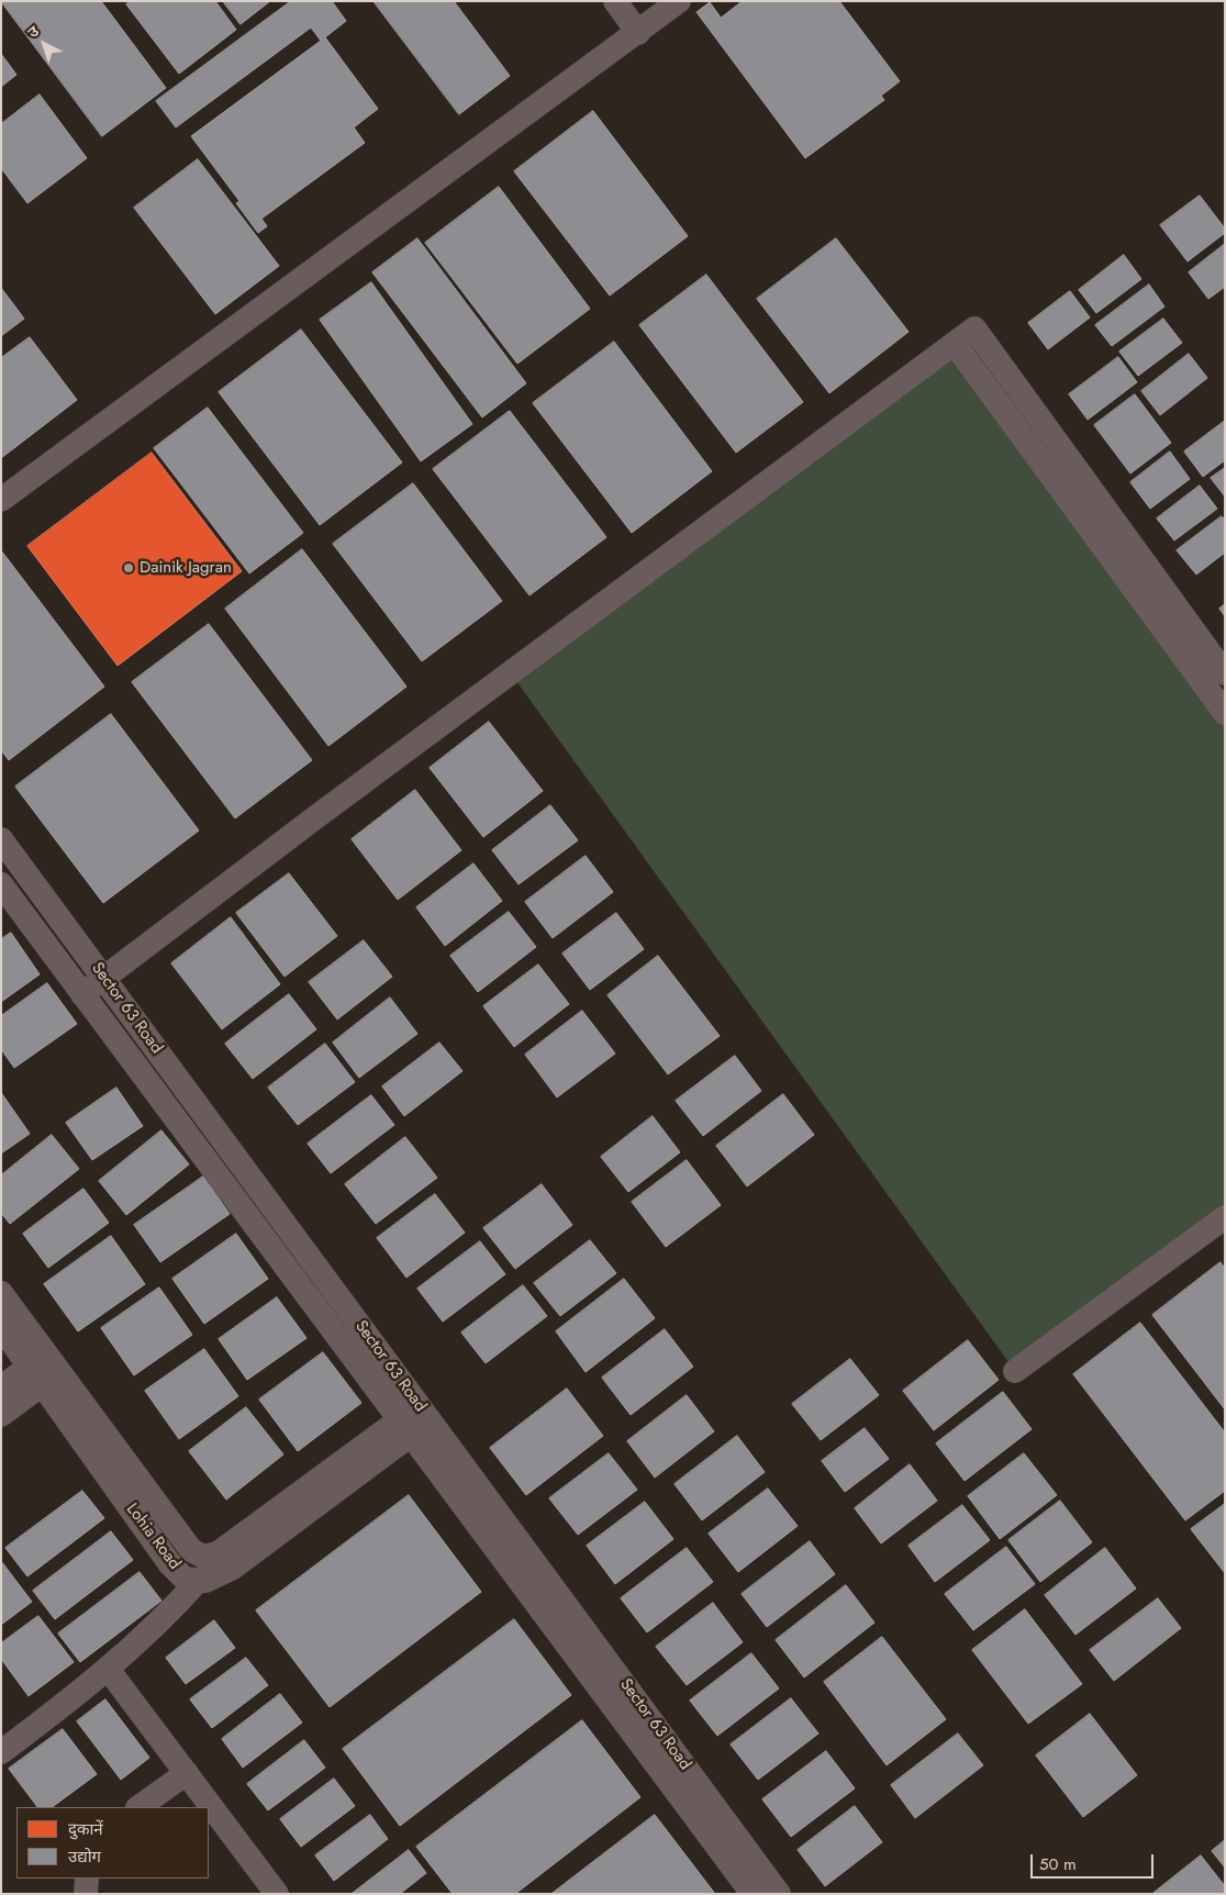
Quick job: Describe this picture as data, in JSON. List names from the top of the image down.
{
  "streets": {
    "street": ["Sector 63 Road", "Lohia Road"]
  },
  "crossings": [
    ["Sector 63 Road", "Lohia Road"]
  ],
  "places": ["Dainik Jagran"],
  "legend": ["दुकानें", "उद्योग"],
  "scale_bar": "50 m",
  "north": "top left"
}
